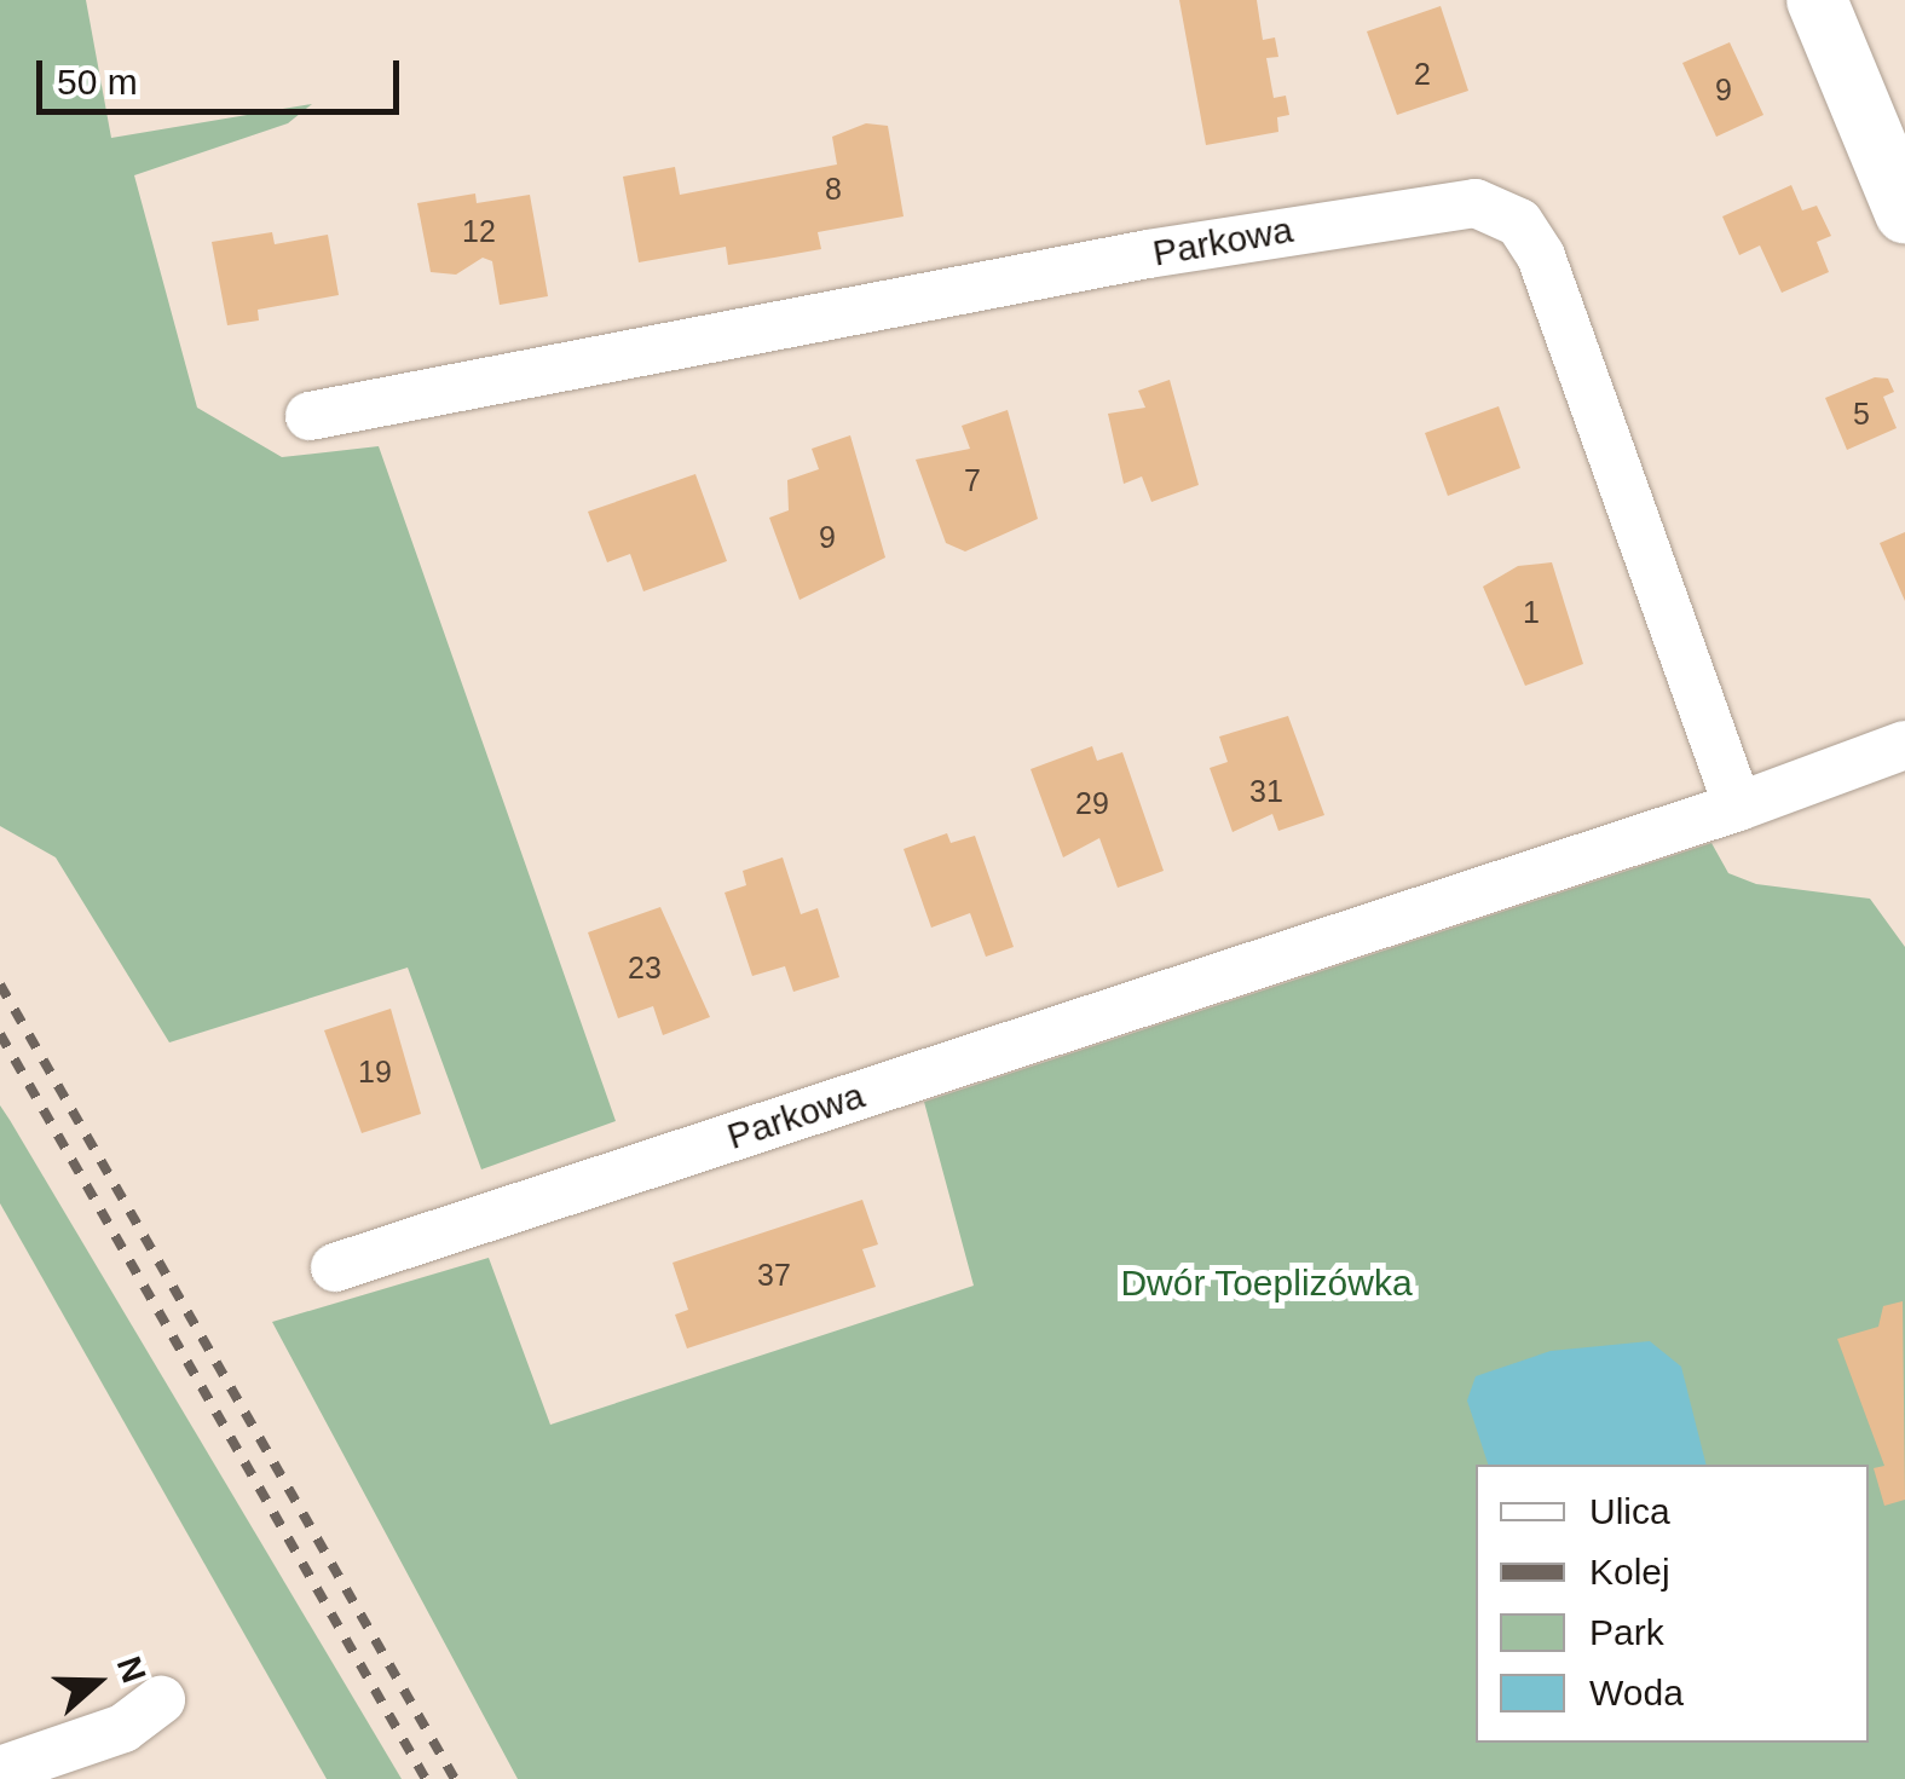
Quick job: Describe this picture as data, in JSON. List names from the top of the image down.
{
  "streets": {
    "street": ["Parkowa"]
  },
  "parks": ["Dwór Toeplizówka"],
  "house_numbers": [
    "2",
    "9",
    "8",
    "12",
    "5",
    "7",
    "9",
    "1",
    "31",
    "29",
    "23",
    "19",
    "37"
  ],
  "legend": [
    "Ulica",
    "Kolej",
    "Park",
    "Woda"
  ],
  "scale_bar": "50 m",
  "north": "right"
}
